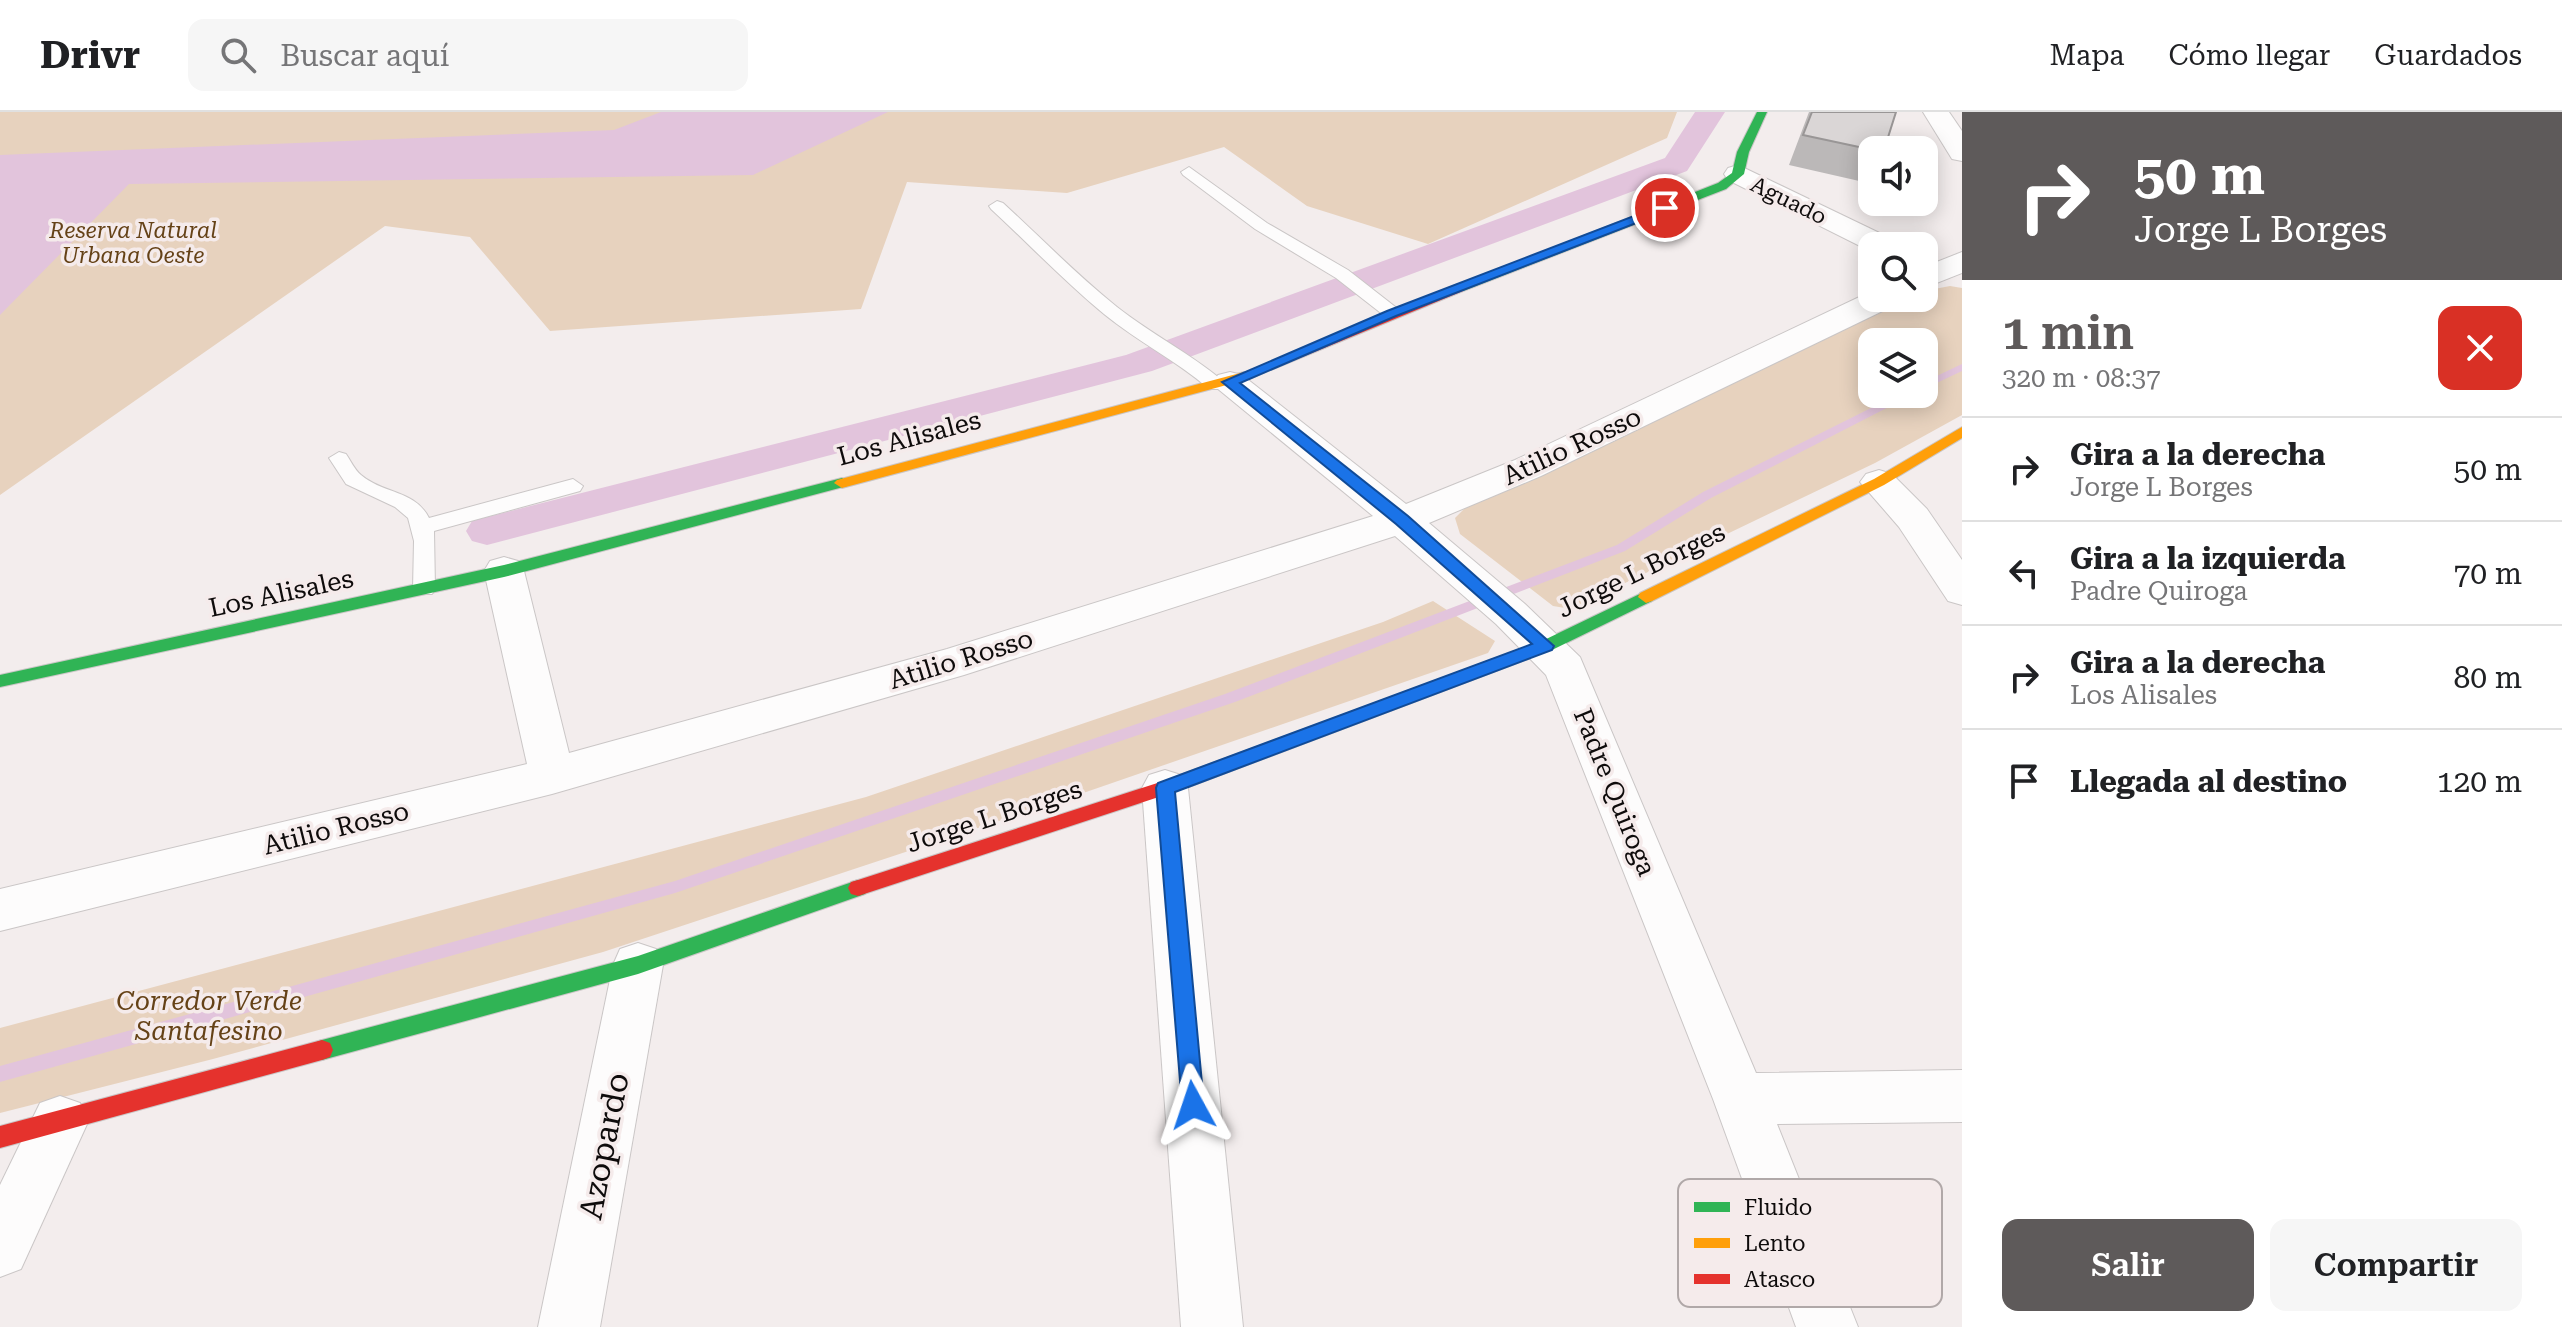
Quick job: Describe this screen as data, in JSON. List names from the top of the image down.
{
  "streets": {
    "street": [
      "Aguado",
      "Los Alisales",
      "Atilio Rosso",
      "Jorge L Borges",
      "Padre Quiroga",
      "Azopardo"
    ]
  },
  "crossings": [
    ["Aguado", "Los Alisales"],
    ["Los Alisales", "Padre Quiroga"],
    ["Atilio Rosso", "Padre Quiroga"],
    ["Jorge L Borges", "Padre Quiroga"],
    ["Jorge L Borges", "Azopardo"]
  ],
  "parks": ["Reserva Natural Urbana Oeste", "Corredor Verde Santafesino"],
  "legend": ["Fluido", "Lento", "Atasco"],
  "page": {
    "header": "Drivr",
    "search": "Buscar aquí",
    "nav": ["Mapa", "Cómo llegar", "Guardados"],
    "turn": ["50 m", "Jorge L Borges"],
    "heading": ["1 min", "320 m · 08:37"],
    "list": [
      {
        "name": "Gira a la derecha",
        "note": "Jorge L Borges",
        "value": "50 m"
      },
      {
        "name": "Gira a la izquierda",
        "note": "Padre Quiroga",
        "value": "70 m"
      },
      {
        "name": "Gira a la derecha",
        "note": "Los Alisales",
        "value": "80 m"
      },
      {
        "name": "Llegada al destino",
        "value": "120 m"
      }
    ],
    "buttons": ["Salir", "Compartir"]
  }
}
